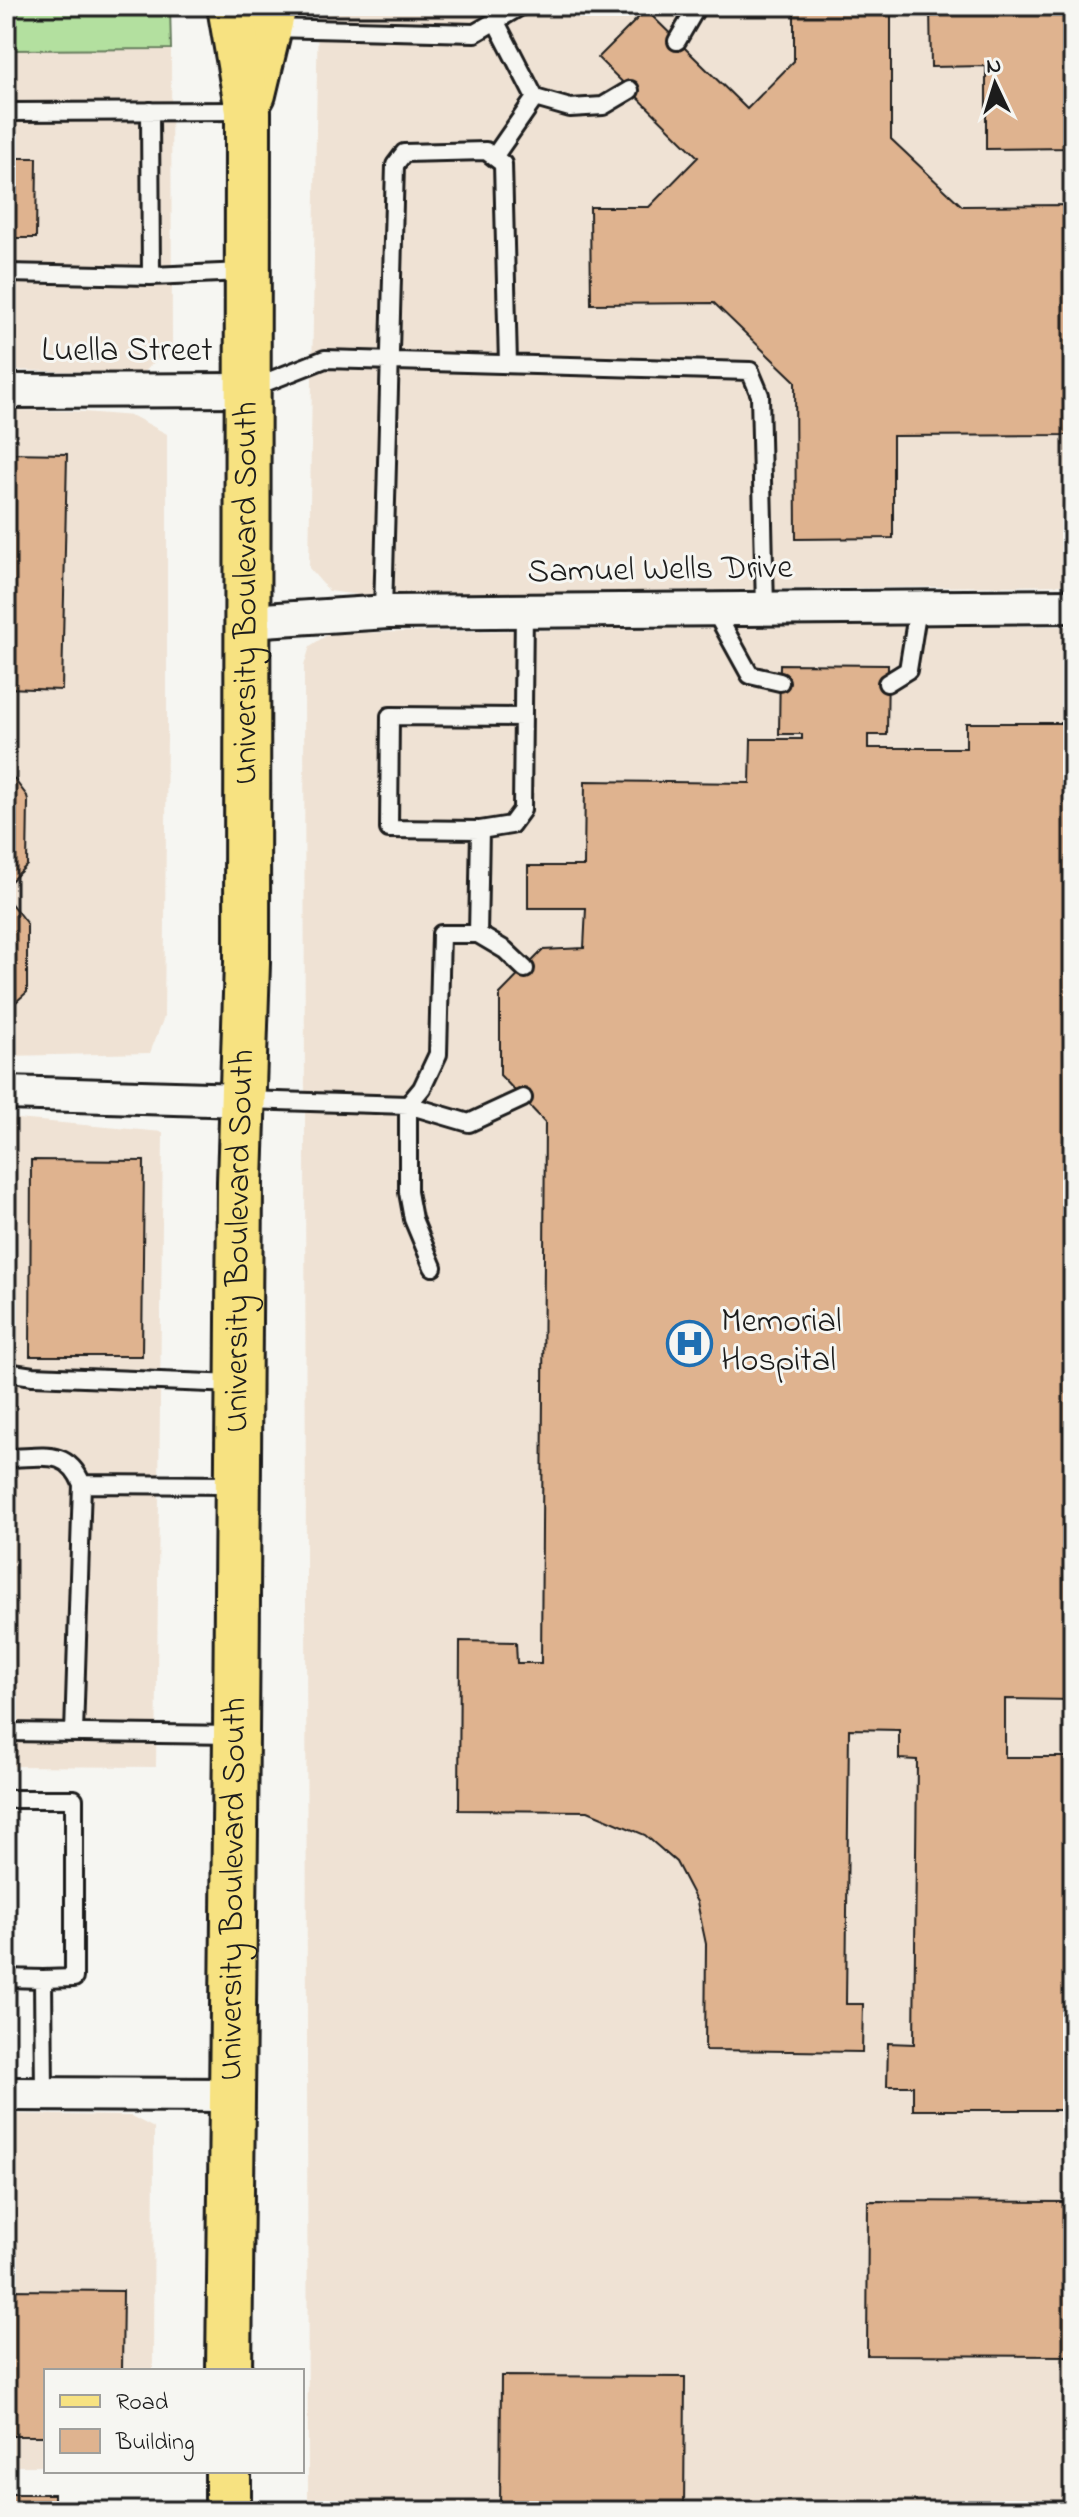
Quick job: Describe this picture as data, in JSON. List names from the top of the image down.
{
  "streets": {
    "main road": ["University Boulevard South"],
    "street": ["Luella Street", "Samuel Wells Drive"]
  },
  "crossings": [
    ["Luella Street", "University Boulevard South"],
    ["Samuel Wells Drive", "University Boulevard South"]
  ],
  "places": {
    "hospital": ["Memorial Hospital"]
  },
  "legend": ["Road", "Building"],
  "north": "top"
}
